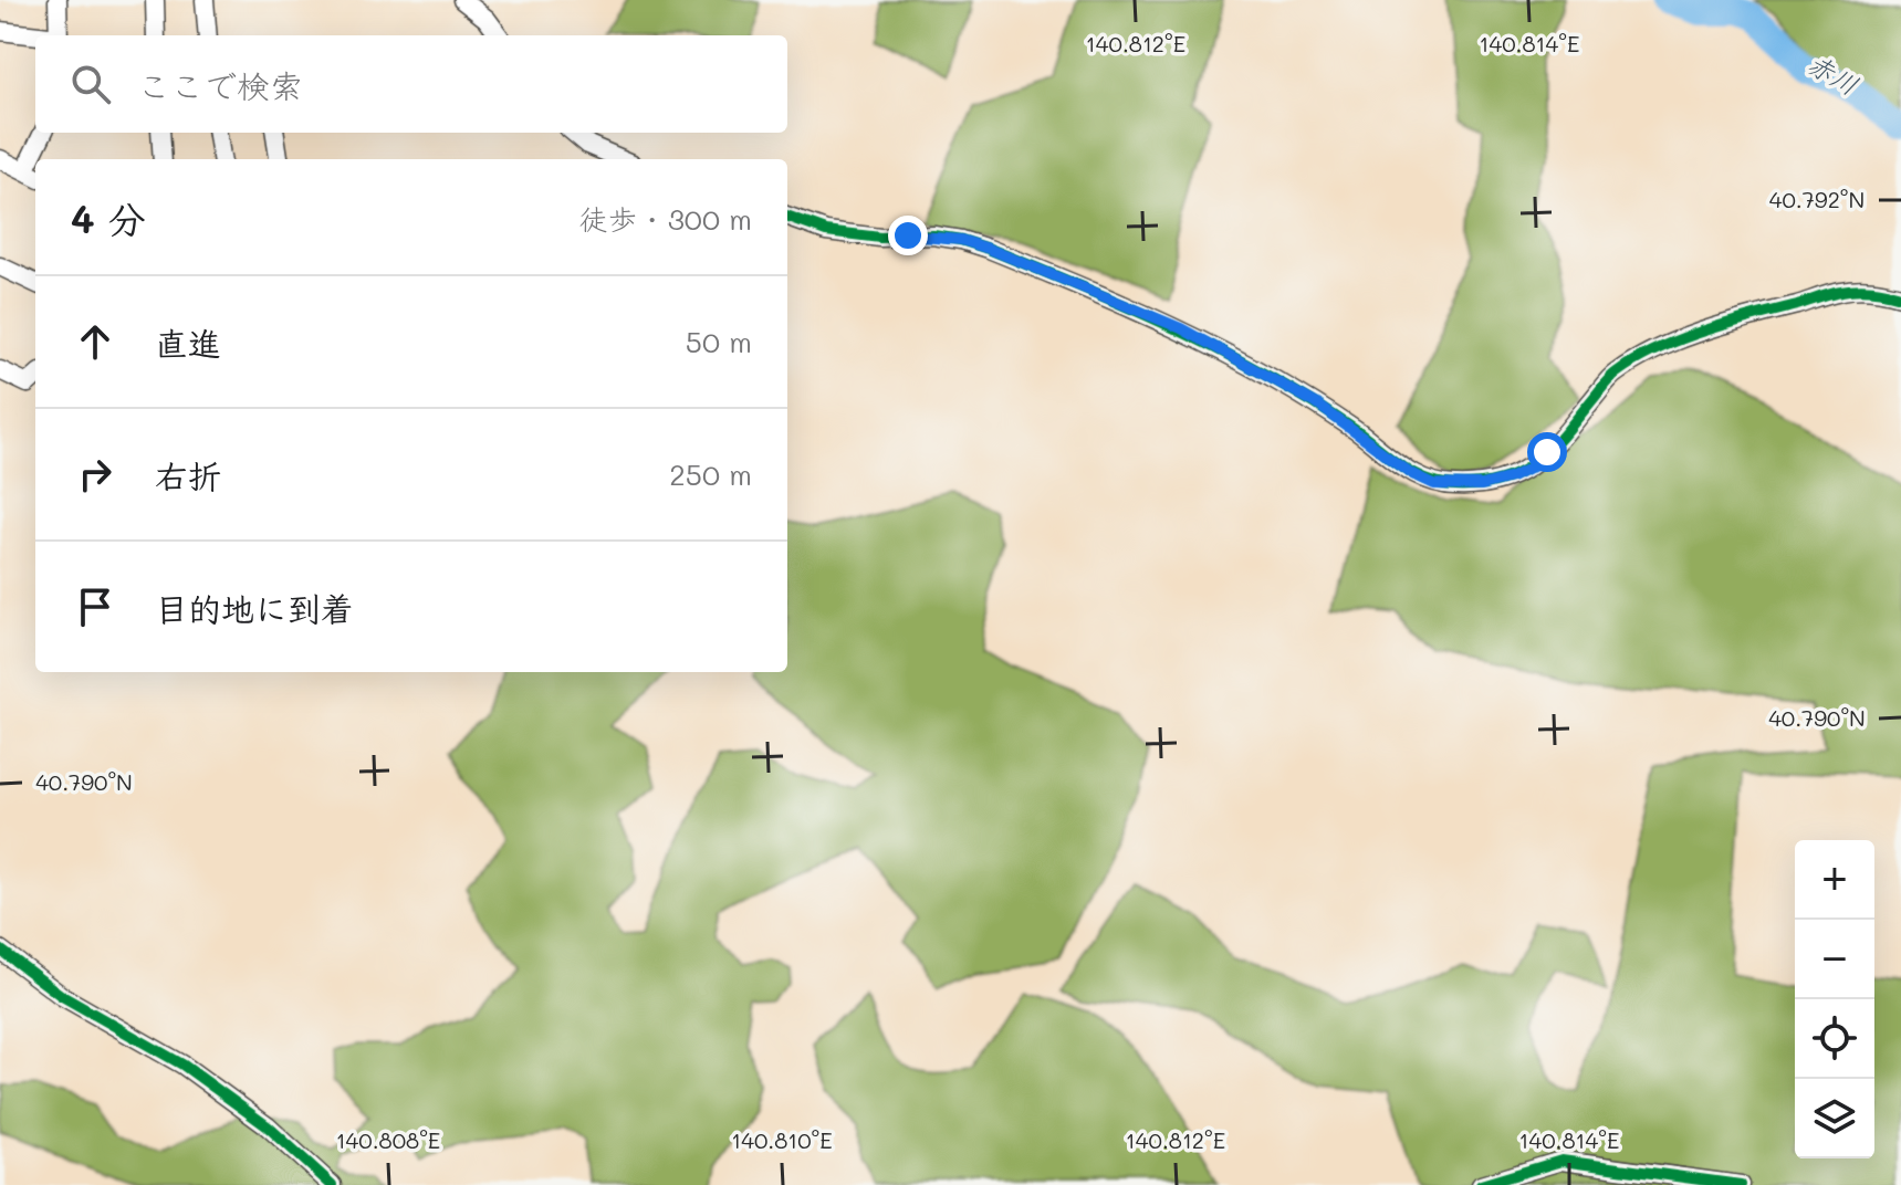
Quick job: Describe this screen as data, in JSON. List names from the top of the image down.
{
  "water": ["赤川"],
  "page": {
    "search": "ここで検索",
    "heading": ["4 分", "徒歩 · 300 m"],
    "list": [
      ["直進", "50 m"],
      ["右折", "250 m"],
      "目的地に到着"
    ],
    "map_buttons": ["+", "−"]
  },
  "coordinates": [
    "140.812°E",
    "140.814°E",
    "40.792°N",
    "40.790°N",
    "140.808°E",
    "140.810°E"
  ]
}
